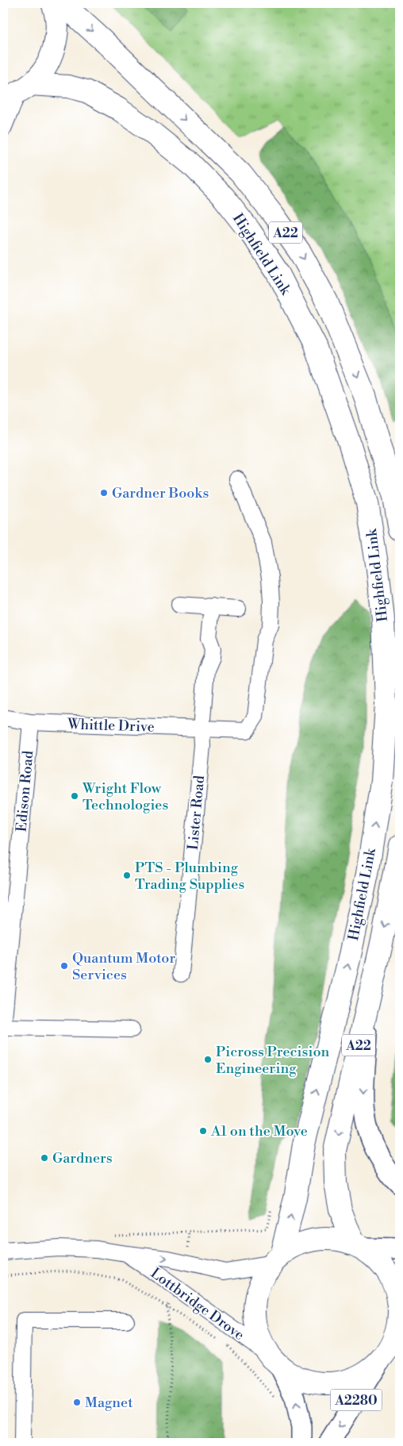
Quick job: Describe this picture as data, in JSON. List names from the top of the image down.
{
  "streets": {
    "highway": ["A22", "Highfield Link"],
    "main road": ["A2280"],
    "street": [
      "Whittle Drive",
      "Edison Road",
      "Lister Road",
      "Lottbridge Drove"
    ]
  },
  "crossings": [
    ["Highfield Link", "Lottbridge Drove"],
    ["Whittle Drive", "Edison Road"],
    ["Whittle Drive", "Lister Road"]
  ],
  "places": [
    "Gardner Books",
    "Wright Flow Technologies",
    "PTS - Plumbing Trading Supplies",
    "Quantum Motor Services",
    "Picross Precision Engineering",
    "A1 on the Move",
    "Gardners",
    "Magnet"
  ]
}
